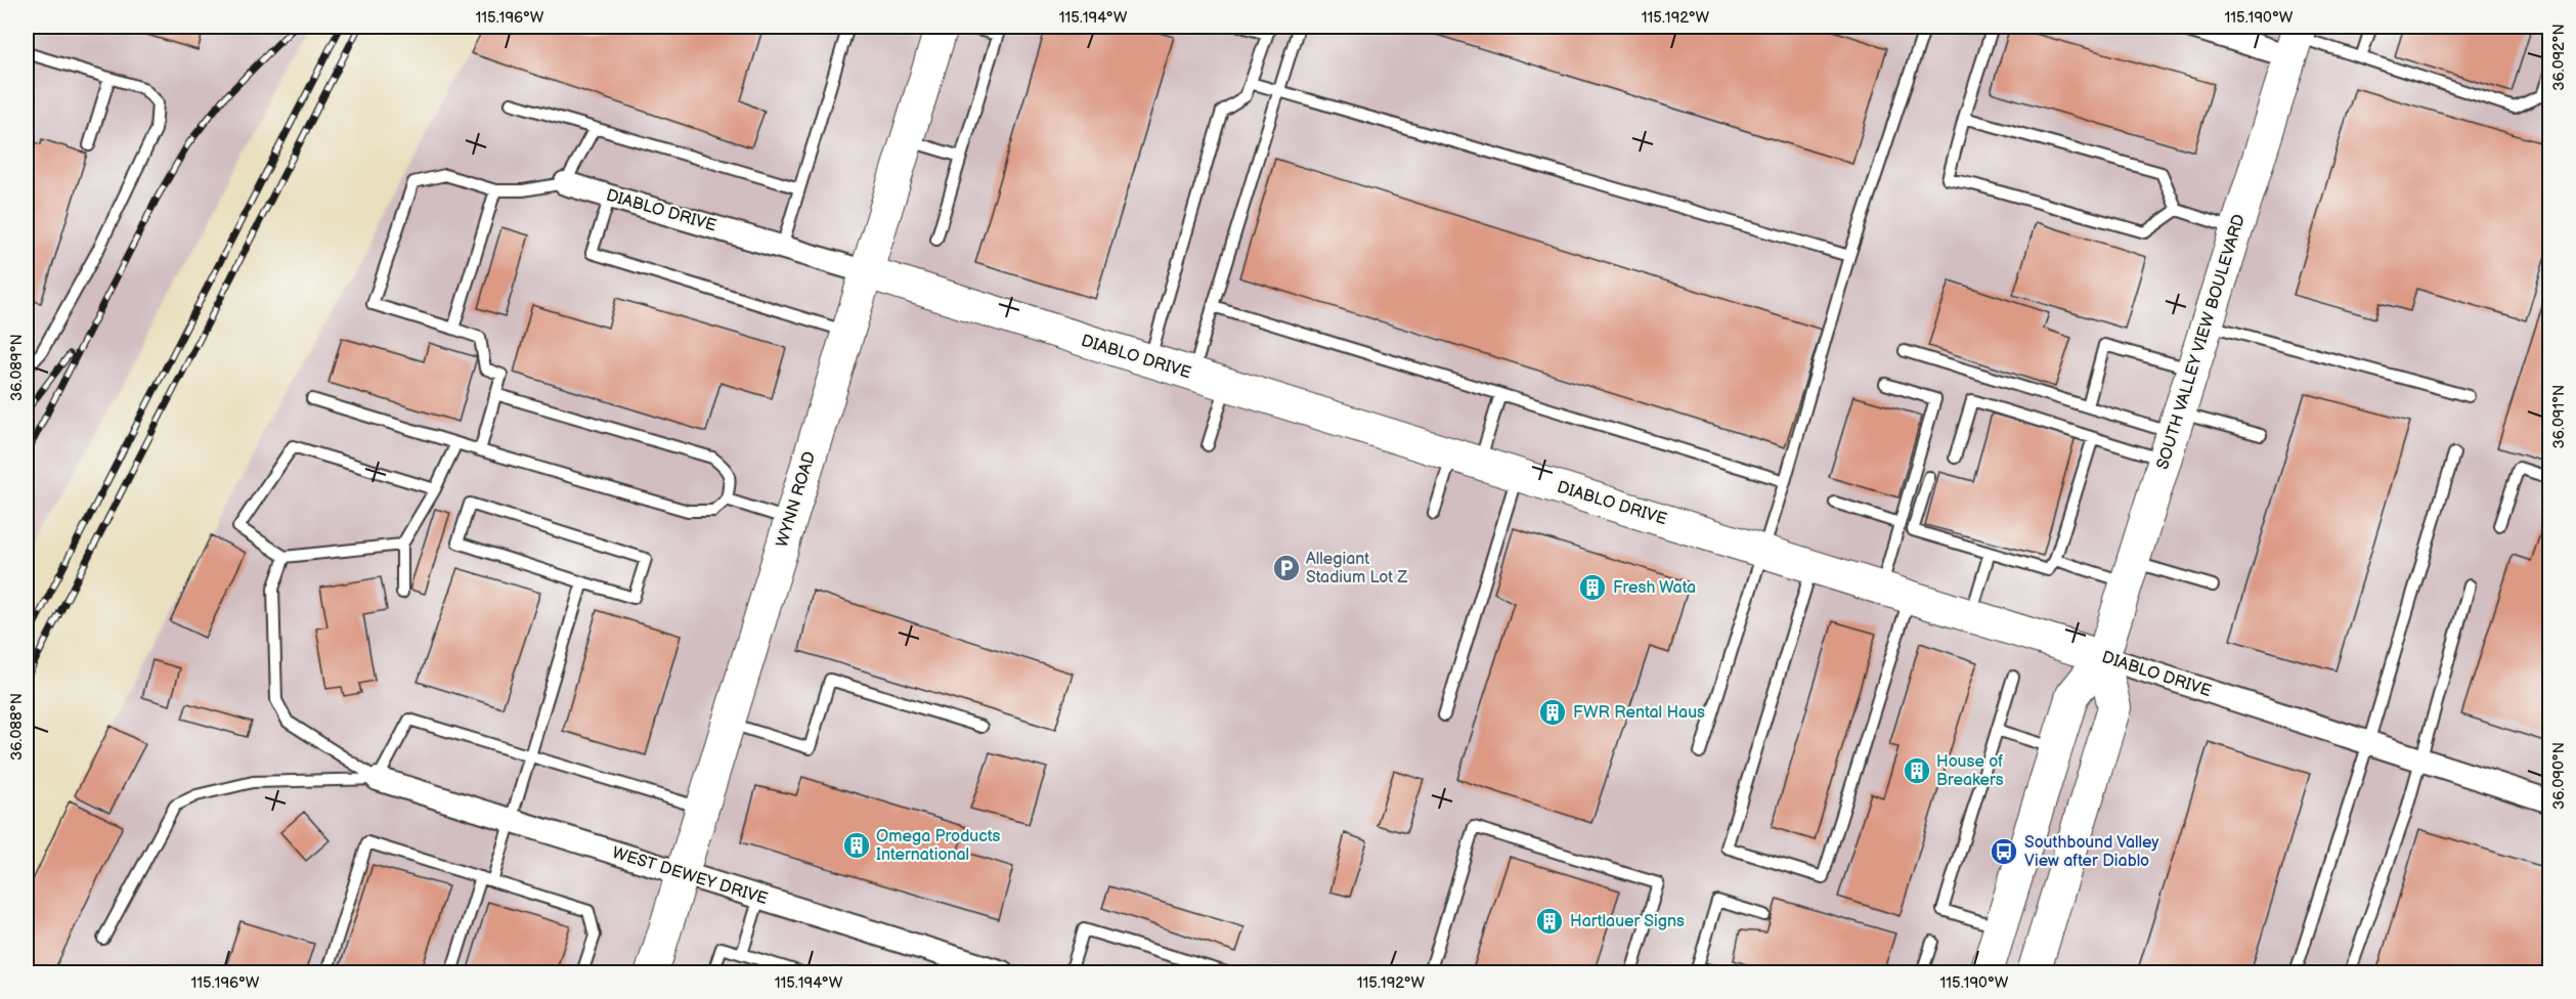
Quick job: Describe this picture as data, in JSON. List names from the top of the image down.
{
  "streets": {
    "street": [
      "DIABLO DRIVE",
      "SOUTH VALLEY VIEW BOULEVARD",
      "WYNN ROAD",
      "WEST DEWEY DRIVE"
    ]
  },
  "crossings": [
    ["DIABLO DRIVE", "SOUTH VALLEY VIEW BOULEVARD"],
    ["DIABLO DRIVE", "WYNN ROAD"],
    ["WYNN ROAD", "WEST DEWEY DRIVE"]
  ],
  "places": {
    "parking": ["Allegiant Stadium Lot Z"],
    "building": [
      "Fresh Wata",
      "FWR Rental Haus",
      "House of Breakers",
      "Omega Products International",
      "Hartlauer Signs"
    ],
    "bus stop": ["Southbound Valley View after Diablo"]
  },
  "coordinates": [
    "115.196°W",
    "115.194°W",
    "115.192°W",
    "115.190°W",
    "36.092°N",
    "36.089°N",
    "36.091°N",
    "36.088°N",
    "36.090°N"
  ]
}
